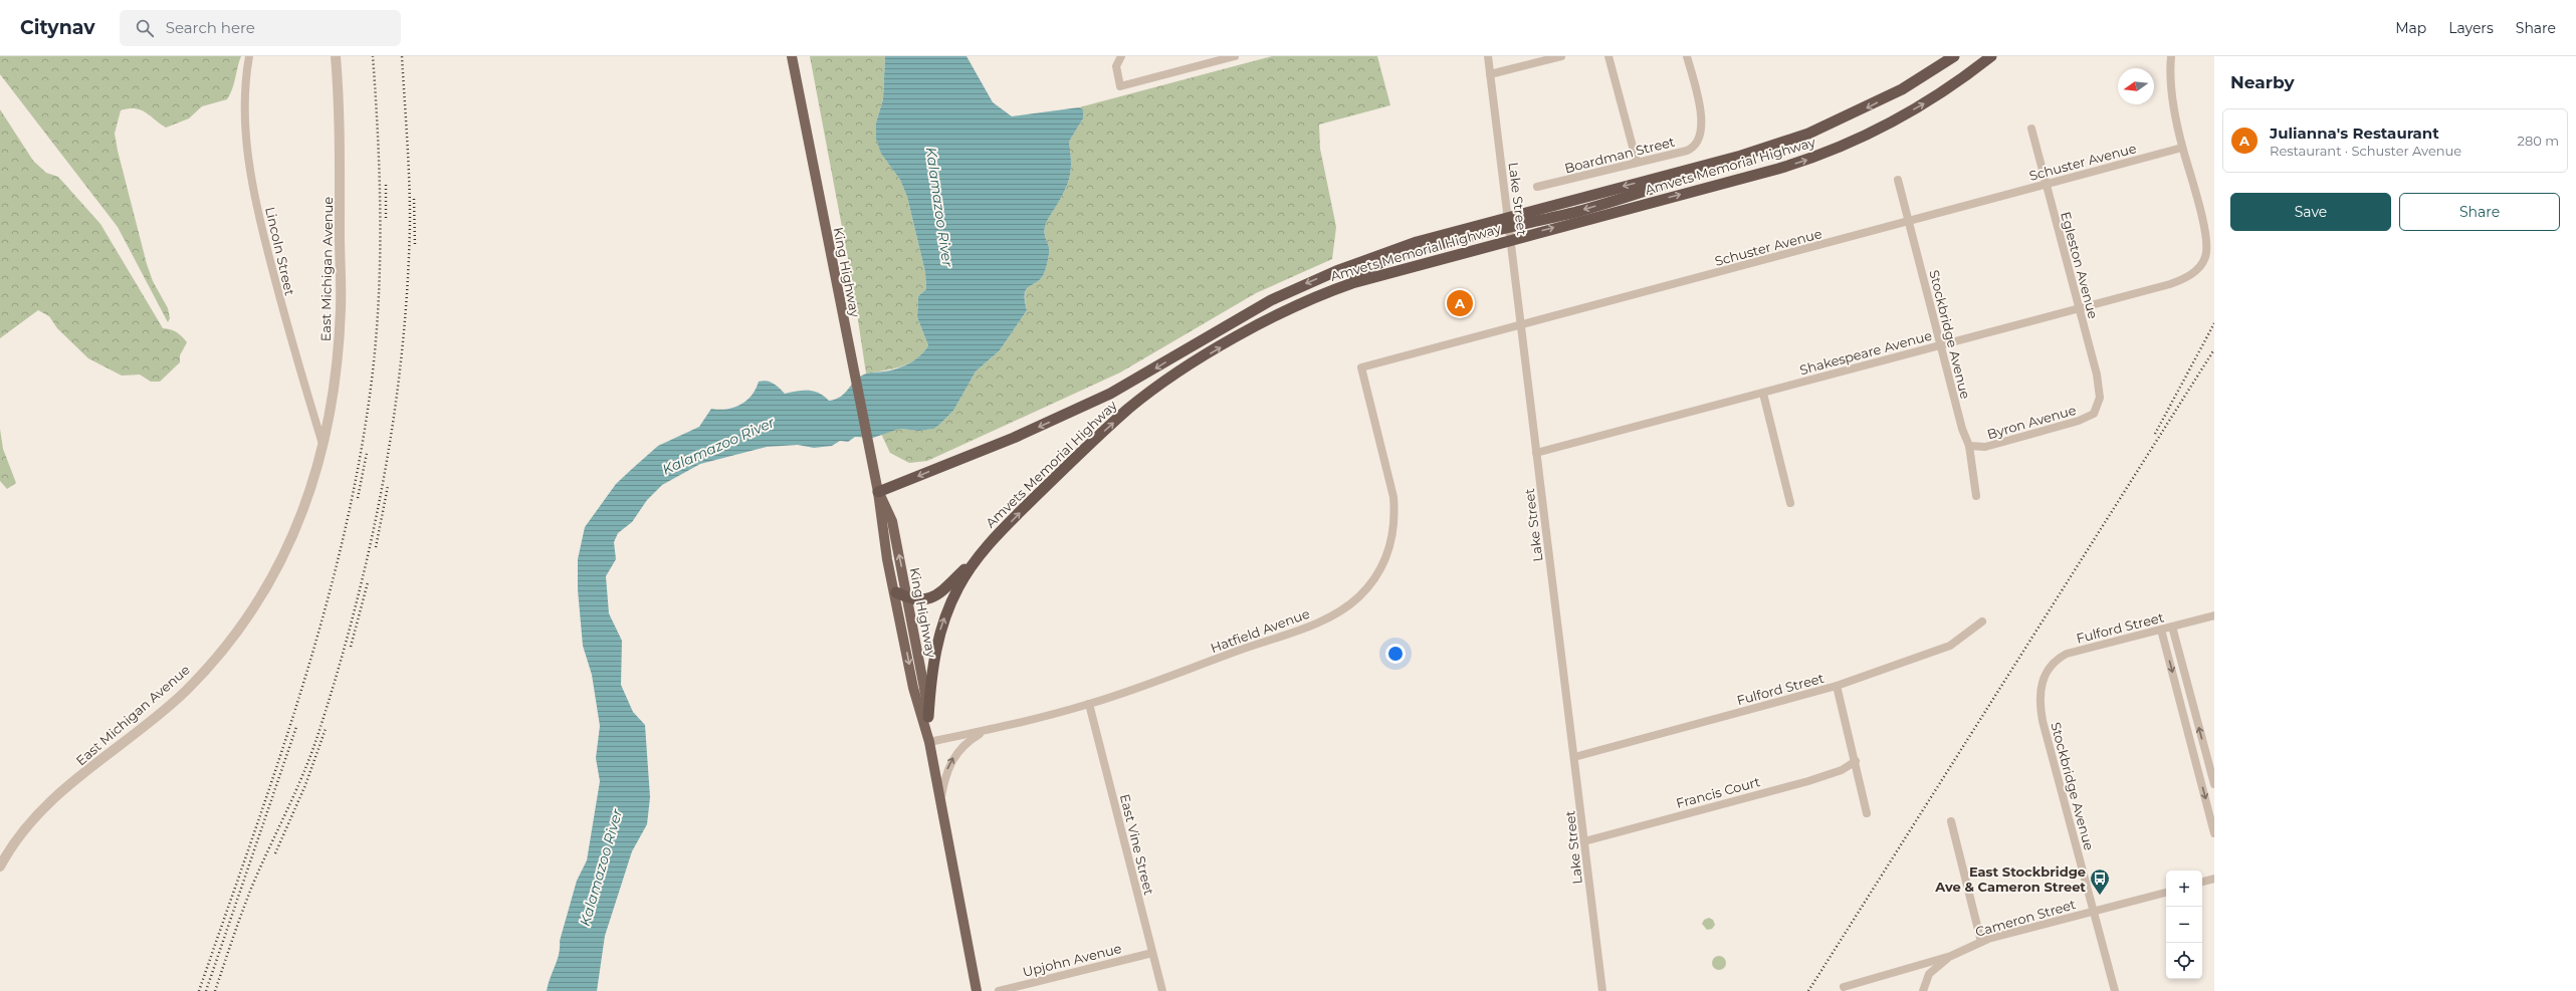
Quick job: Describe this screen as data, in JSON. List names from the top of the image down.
{
  "streets": {
    "highway": ["Amvets Memorial Highway"],
    "main road": ["King Highway"],
    "street": [
      "Boardman Street",
      "Schuster Avenue",
      "Lake Street",
      "Lincoln Street",
      "Egleston Avenue",
      "East Michigan Avenue",
      "Stockbridge Avenue",
      "Shakespeare Avenue",
      "Byron Avenue",
      "Fulford Street",
      "Hatfield Avenue",
      "Francis Court",
      "East Vine Street",
      "Cameron Street",
      "Upjohn Avenue"
    ]
  },
  "crossings": [
    ["Schuster Avenue", "Lake Street"],
    ["Schuster Avenue", "Egleston Avenue"],
    ["Schuster Avenue", "Stockbridge Avenue"],
    ["Schuster Avenue", "Shakespeare Avenue"],
    ["Schuster Avenue", "Hatfield Avenue"],
    ["Amvets Memorial Highway", "Lake Street"],
    ["Amvets Memorial Highway", "King Highway"],
    ["Lake Street", "Shakespeare Avenue"],
    ["Lake Street", "Fulford Street"],
    ["Lake Street", "Francis Court"],
    ["Lincoln Street", "East Michigan Avenue"],
    ["Egleston Avenue", "Shakespeare Avenue"],
    ["Egleston Avenue", "Byron Avenue"],
    ["King Highway", "Hatfield Avenue"],
    ["Stockbridge Avenue", "Shakespeare Avenue"],
    ["Stockbridge Avenue", "Byron Avenue"],
    ["Stockbridge Avenue", "Fulford Street"],
    ["Stockbridge Avenue", "Cameron Street"],
    ["Hatfield Avenue", "East Vine Street"],
    ["East Vine Street", "Upjohn Avenue"]
  ],
  "water": ["Kalamazoo River"],
  "places": {
    "bus stop": ["East Stockbridge Ave & Cameron Street"]
  },
  "north": "left",
  "page": {
    "header": "Citynav",
    "search": "Search here",
    "nav": ["Map", "Layers", "Share"],
    "heading": "Nearby",
    "list": [
      {
        "mark": "A",
        "name": "Julianna's Restaurant",
        "note": "Restaurant · Schuster Avenue",
        "value": "280 m"
      }
    ],
    "buttons": ["Save", "Share"],
    "pins": "A",
    "map_buttons": ["+", "−"]
  }
}
